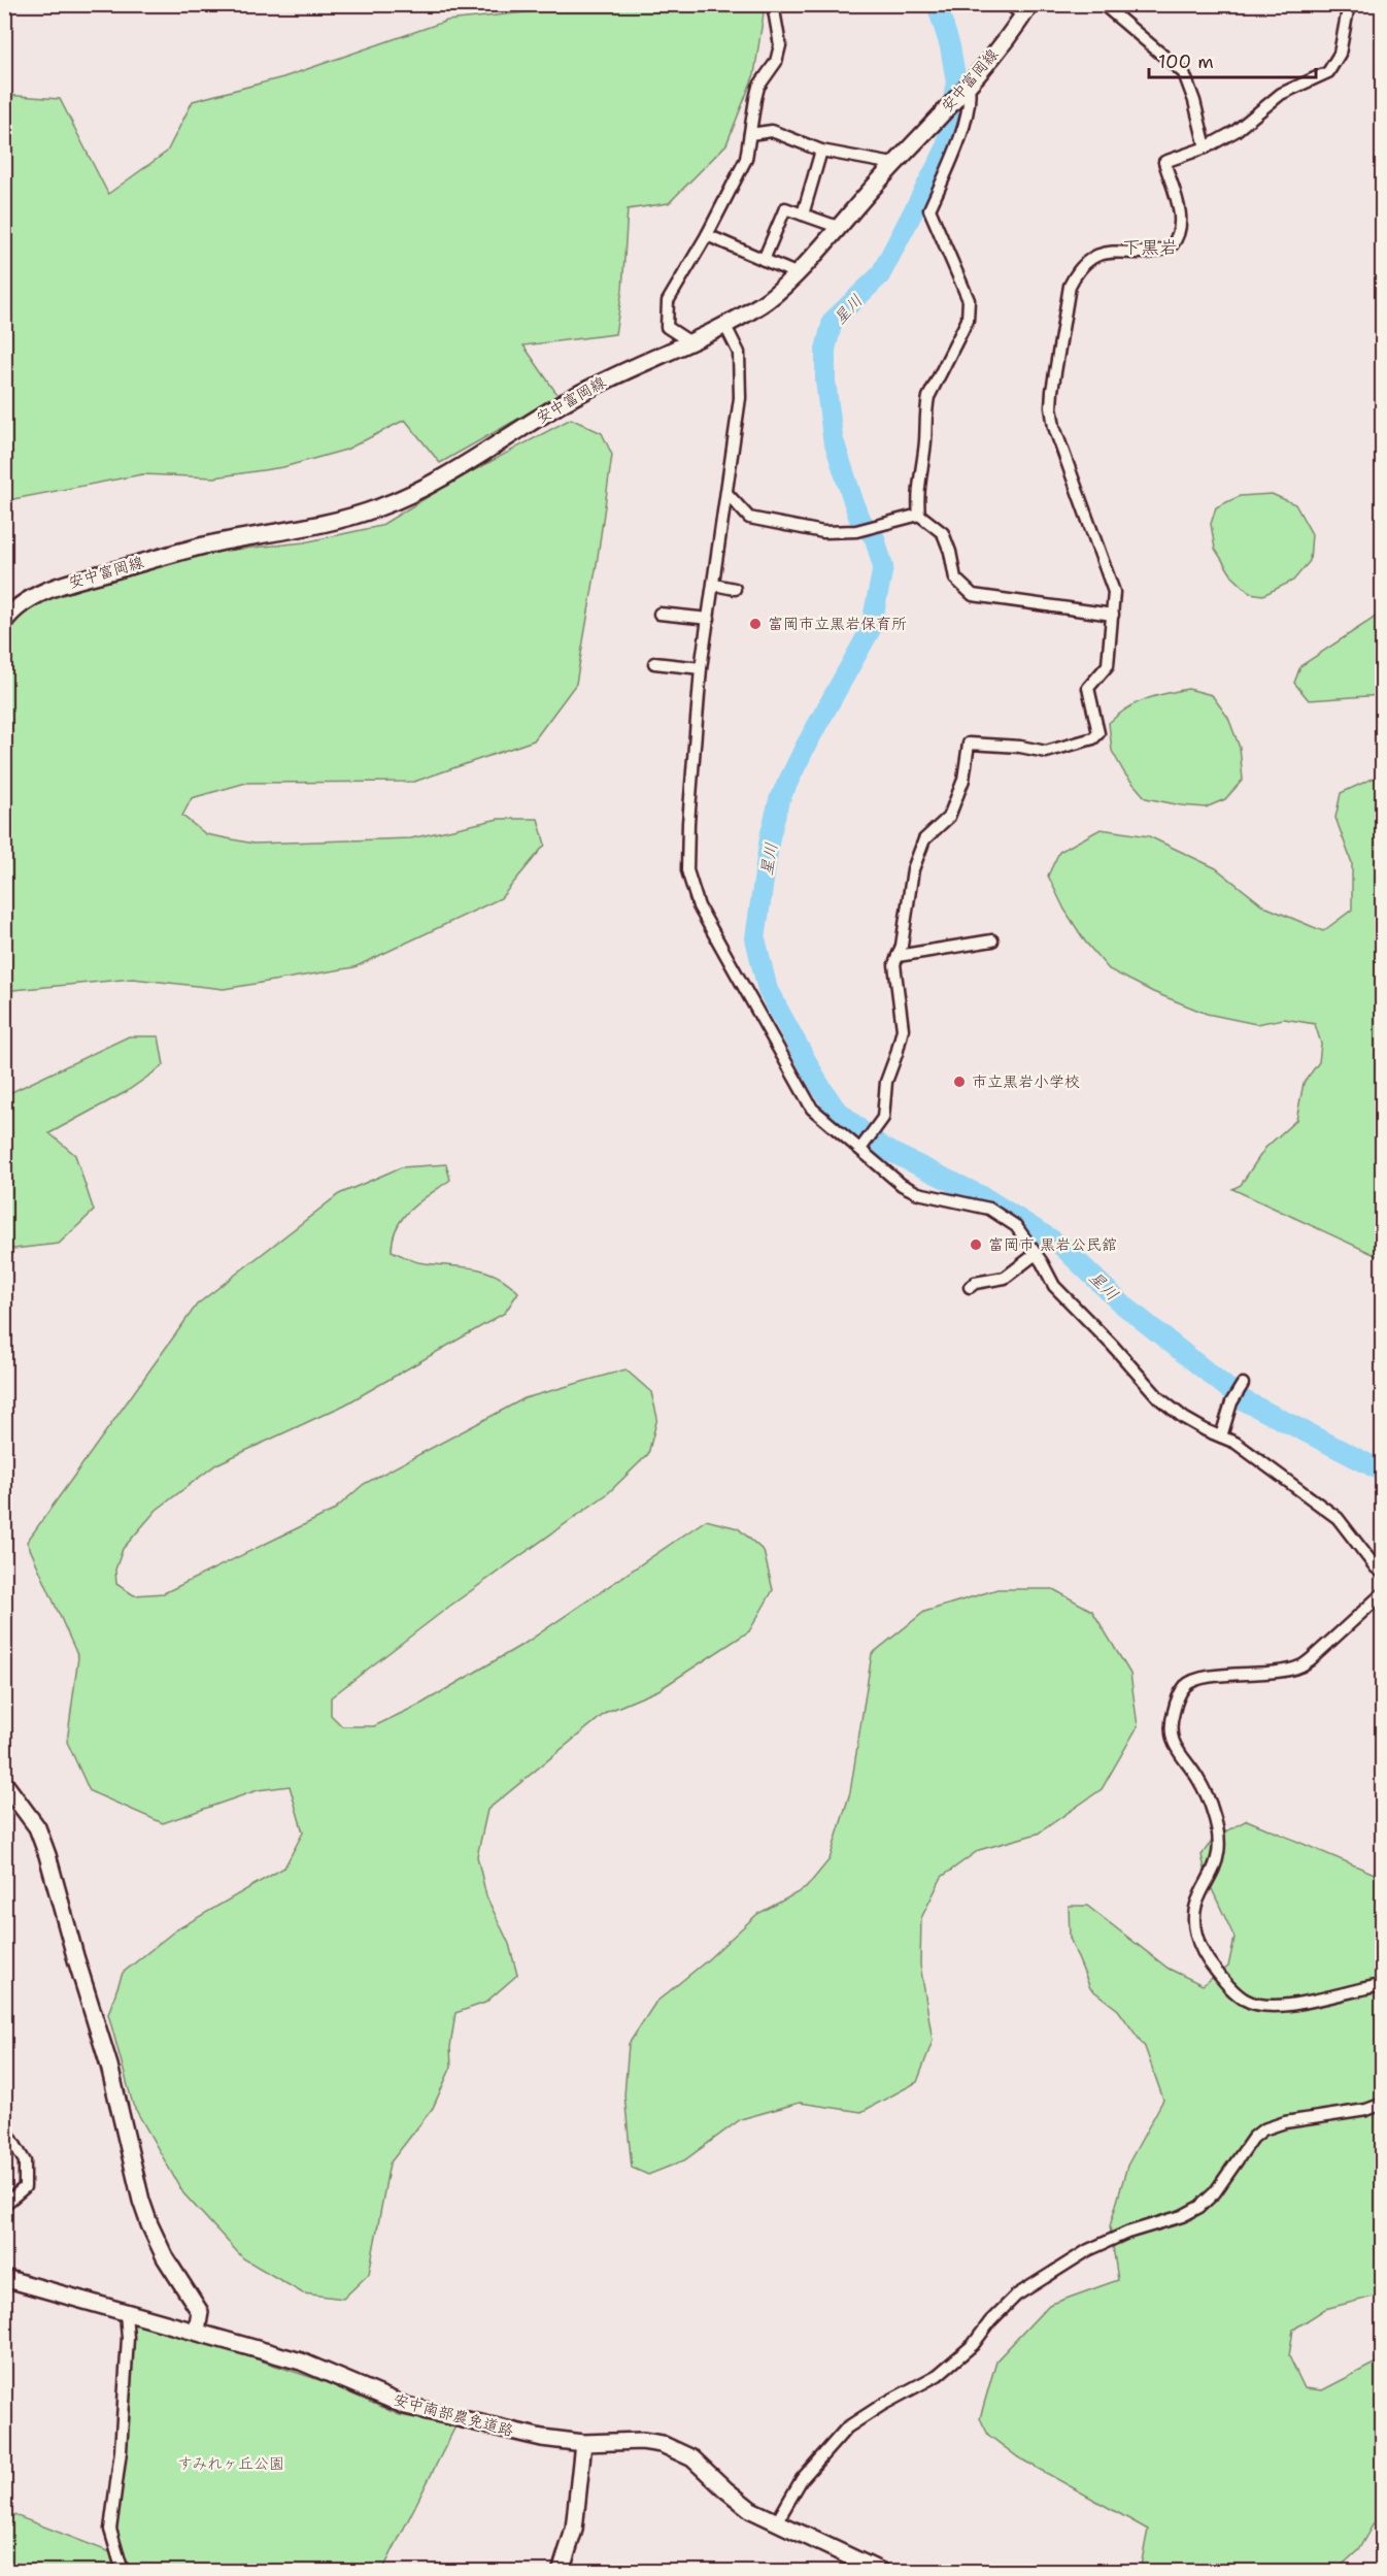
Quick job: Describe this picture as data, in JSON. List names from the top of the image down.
{
  "streets": {
    "street": ["安中富岡線", "安中南部農免道路"]
  },
  "districts": ["下黒岩"],
  "water": ["星川"],
  "parks": ["すみれヶ丘公園"],
  "places": ["富岡市立黒岩保育所", "市立黒岩小学校", "富岡市 黒岩公民舘"],
  "scale_bar": "100 m"
}
